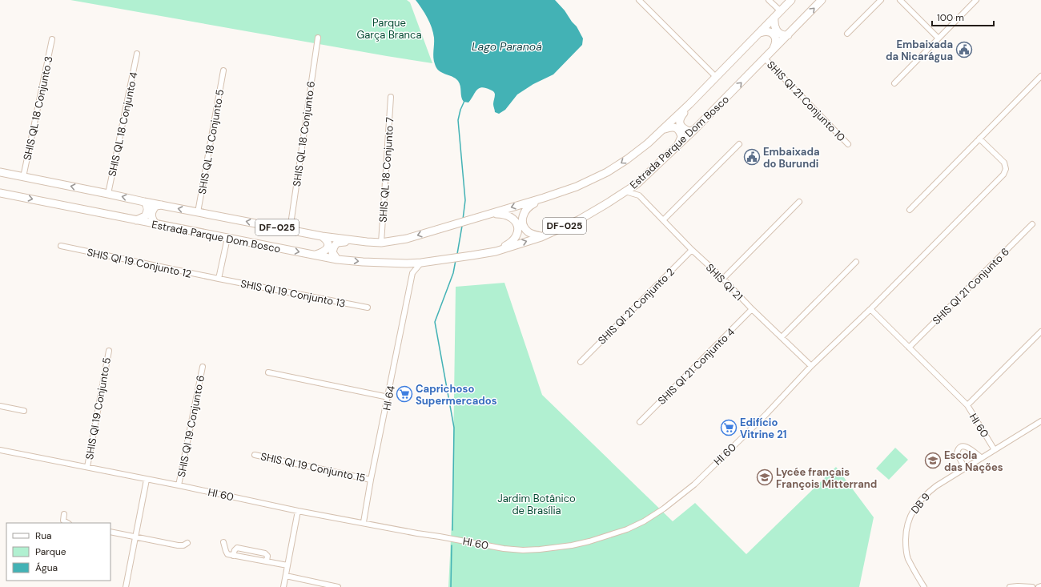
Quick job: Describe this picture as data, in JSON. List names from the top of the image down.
{
  "streets": {
    "main road": ["Estrada Parque Dom Bosco", "DF-025"],
    "street": [
      "SHIS QI 21 Conjunto 10",
      "SHIS QL 18 Conjunto 3",
      "SHIS QL 18 Conjunto 4",
      "SHIS QL 18 Conjunto 6",
      "SHIS QL 18 Conjunto 5",
      "SHIS QL 18 Conjunto 7",
      "SHIS QI 19 Conjunto 12",
      "SHIS QI 21",
      "SHIS QI 21 Conjunto 6",
      "SHIS QI 19 Conjunto 13",
      "SHIS QI 21 Conjunto 2",
      "SHIS QI 21 Conjunto 4",
      "HI 64",
      "SHIS QI 19 Conjunto 5",
      "HI 60",
      "SHIS QI 19 Conjunto 6",
      "SHIS QI 19 Conjunto 15",
      "DB 9"
    ]
  },
  "crossings": [
    ["SHIS QI 21 Conjunto 10", "Estrada Parque Dom Bosco"],
    ["SHIS QL 18 Conjunto 3", "Estrada Parque Dom Bosco"],
    ["SHIS QL 18 Conjunto 4", "Estrada Parque Dom Bosco"],
    ["SHIS QL 18 Conjunto 6", "Estrada Parque Dom Bosco"],
    ["SHIS QL 18 Conjunto 5", "Estrada Parque Dom Bosco"],
    ["Estrada Parque Dom Bosco", "SHIS QL 18 Conjunto 7"],
    ["Estrada Parque Dom Bosco", "SHIS QI 21"],
    ["Estrada Parque Dom Bosco", "HI 64"],
    ["SHIS QI 19 Conjunto 12", "SHIS QI 19 Conjunto 13"],
    ["SHIS QI 21", "SHIS QI 21 Conjunto 2"],
    ["SHIS QI 21", "SHIS QI 21 Conjunto 4"],
    ["SHIS QI 21", "HI 60"],
    ["SHIS QI 21 Conjunto 6", "HI 60"],
    ["HI 64", "HI 60"],
    ["HI 64", "SHIS QI 19 Conjunto 15"],
    ["SHIS QI 19 Conjunto 5", "HI 60"],
    ["HI 60", "SHIS QI 19 Conjunto 6"],
    ["HI 60", "DB 9"]
  ],
  "water": ["Lago Paranoá"],
  "parks": ["Parque Garça Branca", "Jardim Botânico de Brasília"],
  "places": {
    "public building": ["Embaixada da Nicarágua", "Embaixada do Burundi"],
    "supermarket": ["Caprichoso Supermercados", "Edifício Vitrine 21"],
    "school or university": ["Escola das Nações", "Lycée français François Mitterrand"]
  },
  "legend": ["Rua", "Parque", "Água"],
  "scale_bar": "100 m"
}
